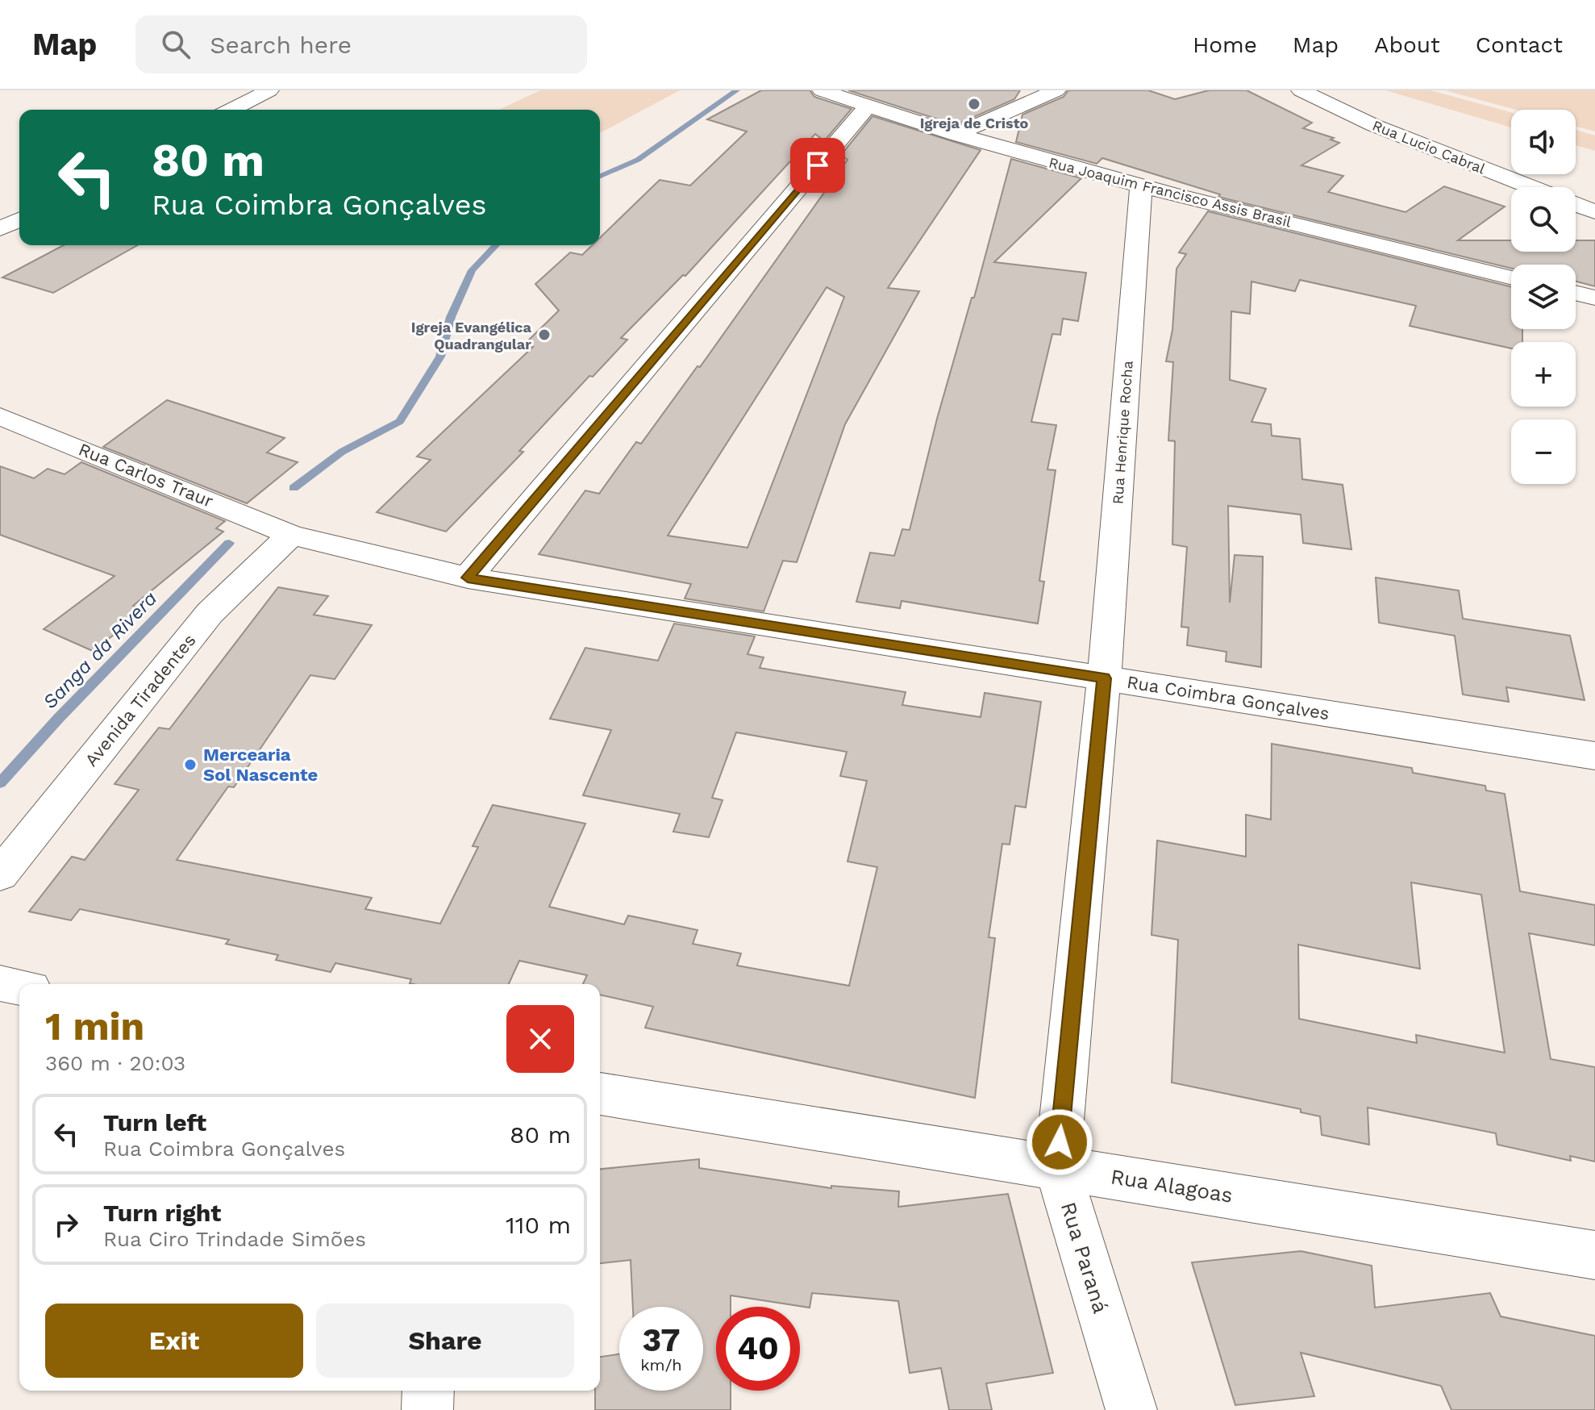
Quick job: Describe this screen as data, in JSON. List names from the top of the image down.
{
  "streets": {
    "street": [
      "Rua Lucio Cabral",
      "Rua Joaquim Francisco Assis Brasil",
      "Rua Henrique Rocha",
      "Rua Carlos Traur",
      "Rua Coimbra Gonçalves",
      "Avenida Tiradentes",
      "Rua Alagoas",
      "Rua Paraná"
    ]
  },
  "crossings": [
    ["Rua Joaquim Francisco Assis Brasil", "Rua Henrique Rocha"],
    ["Rua Henrique Rocha", "Rua Coimbra Gonçalves"],
    ["Rua Henrique Rocha", "Rua Paraná"],
    ["Rua Carlos Traur", "Rua Coimbra Gonçalves"],
    ["Rua Carlos Traur", "Avenida Tiradentes"],
    ["Rua Coimbra Gonçalves", "Avenida Tiradentes"],
    ["Rua Coimbra Gonçalves", "Rua Paraná"],
    ["Rua Alagoas", "Rua Paraná"]
  ],
  "water": ["Sanga da Rivera"],
  "places": ["Igreja de Cristo", "Igreja Evangélica Quadrangular", "Mercearia Sol Nascente"],
  "page": {
    "header": "Map",
    "search": "Search here",
    "nav": [
      "Home",
      "Map",
      "About",
      "Contact"
    ],
    "map_buttons": ["+", "−"],
    "turn": ["80 m", "Rua Coimbra Gonçalves"],
    "heading": ["1 min", "360 m · 20:03"],
    "list": [
      {
        "name": "Turn left",
        "note": "Rua Coimbra Gonçalves",
        "value": "80 m"
      },
      {
        "name": "Turn right",
        "note": "Rua Ciro Trindade Simões",
        "value": "110 m"
      }
    ],
    "buttons": ["Exit", "Share"],
    "speed": "37 km/h",
    "limit": "40"
  }
}
